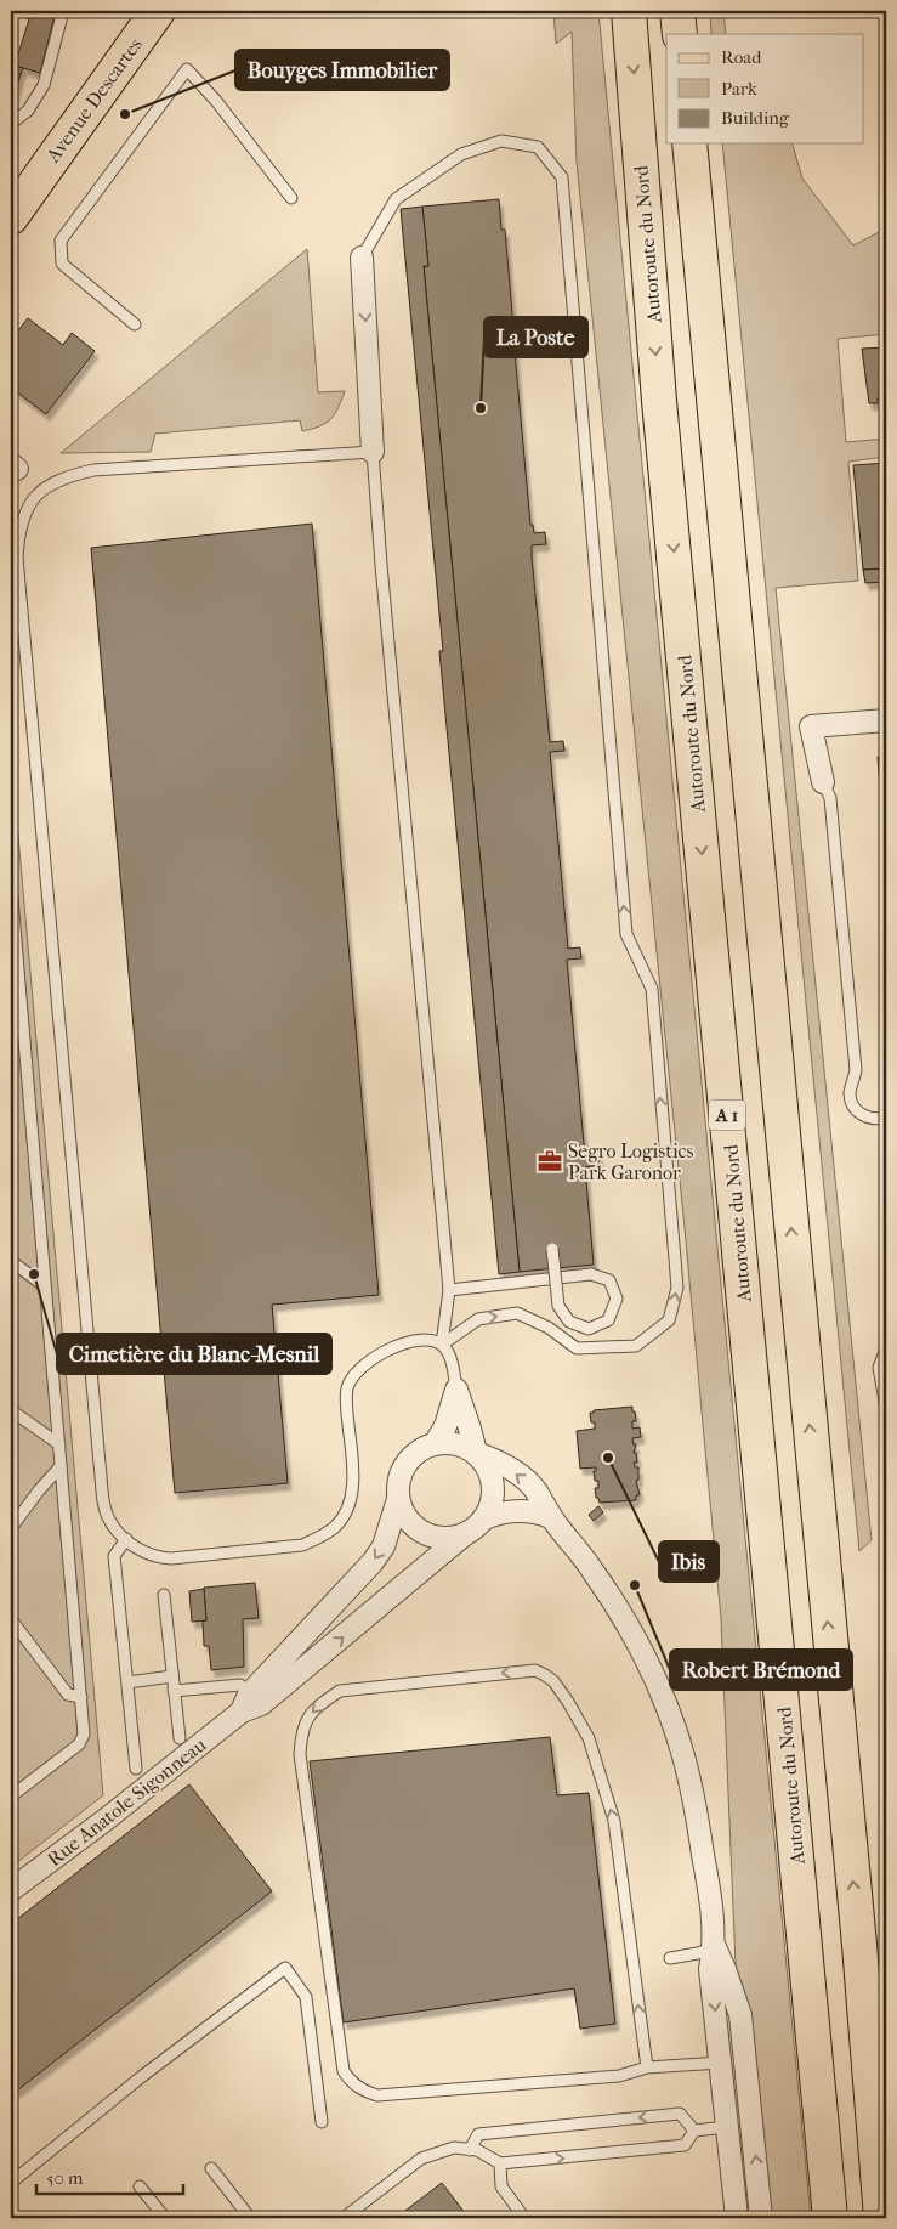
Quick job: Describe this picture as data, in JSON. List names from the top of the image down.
{
  "streets": {
    "main road": ["Avenue Descartes", "Autoroute du Nord", "A 1"],
    "street": ["Rue Anatole Sigonneau"]
  },
  "places": {
    "other": [
      "Bouyges Immobilier",
      "La Poste",
      "Cimetière du Blanc-Mesnil",
      "Ibis",
      "Robert Brémond"
    ],
    "office": ["Segro Logistics Park Garonor"]
  },
  "legend": ["Road", "Park", "Building"],
  "scale_bar": "50 m"
}
